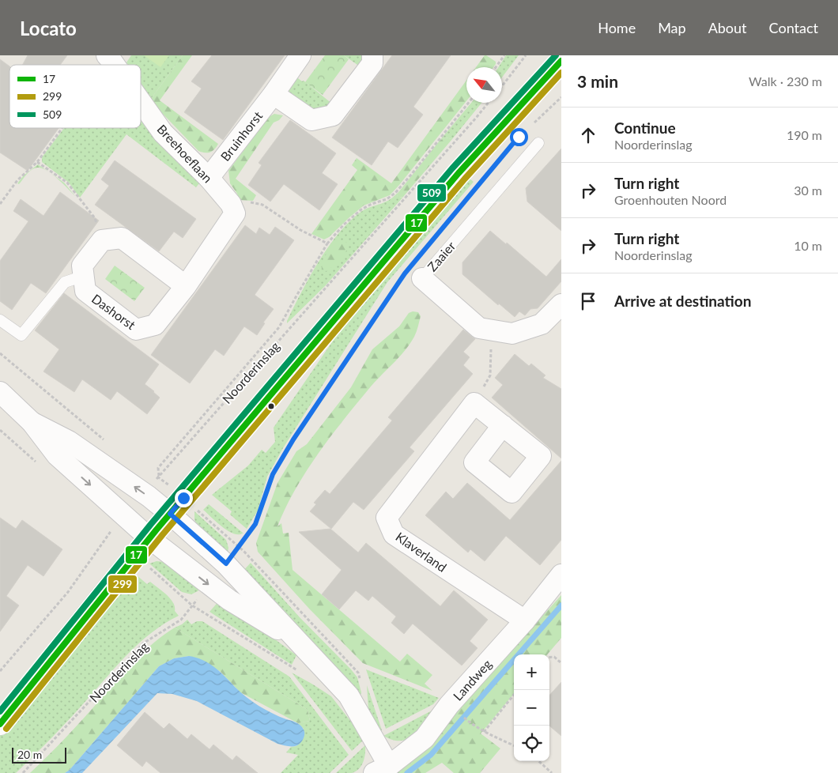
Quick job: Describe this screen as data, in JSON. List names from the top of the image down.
{
  "streets": {
    "street": [
      "Bruinhorst",
      "Breehoeflaan",
      "Zaaier",
      "Dashorst",
      "Klaverland",
      "Landweg"
    ],
    "path": ["Noorderinslag"]
  },
  "crossings": [
    ["Bruinhorst", "Breehoeflaan"],
    ["Breehoeflaan", "Dashorst"],
    ["Klaverland", "Landweg"]
  ],
  "lines": ["transit line 509", "transit line 17", "transit line 299"],
  "legend": ["17", "299", "509"],
  "scale_bar": "20 m",
  "north": "top left",
  "page": {
    "header": "Locato",
    "nav": [
      "Home",
      "Map",
      "About",
      "Contact"
    ],
    "heading": ["3 min", "Walk · 230 m"],
    "list": [
      ["Continue", "Noorderinslag", "190 m"],
      ["Turn right", "Groenhouten Noord", "30 m"],
      ["Turn right", "Noorderinslag", "10 m"],
      "Arrive at destination"
    ],
    "map_buttons": ["+", "−"],
    "scale": "20 m"
  }
}
